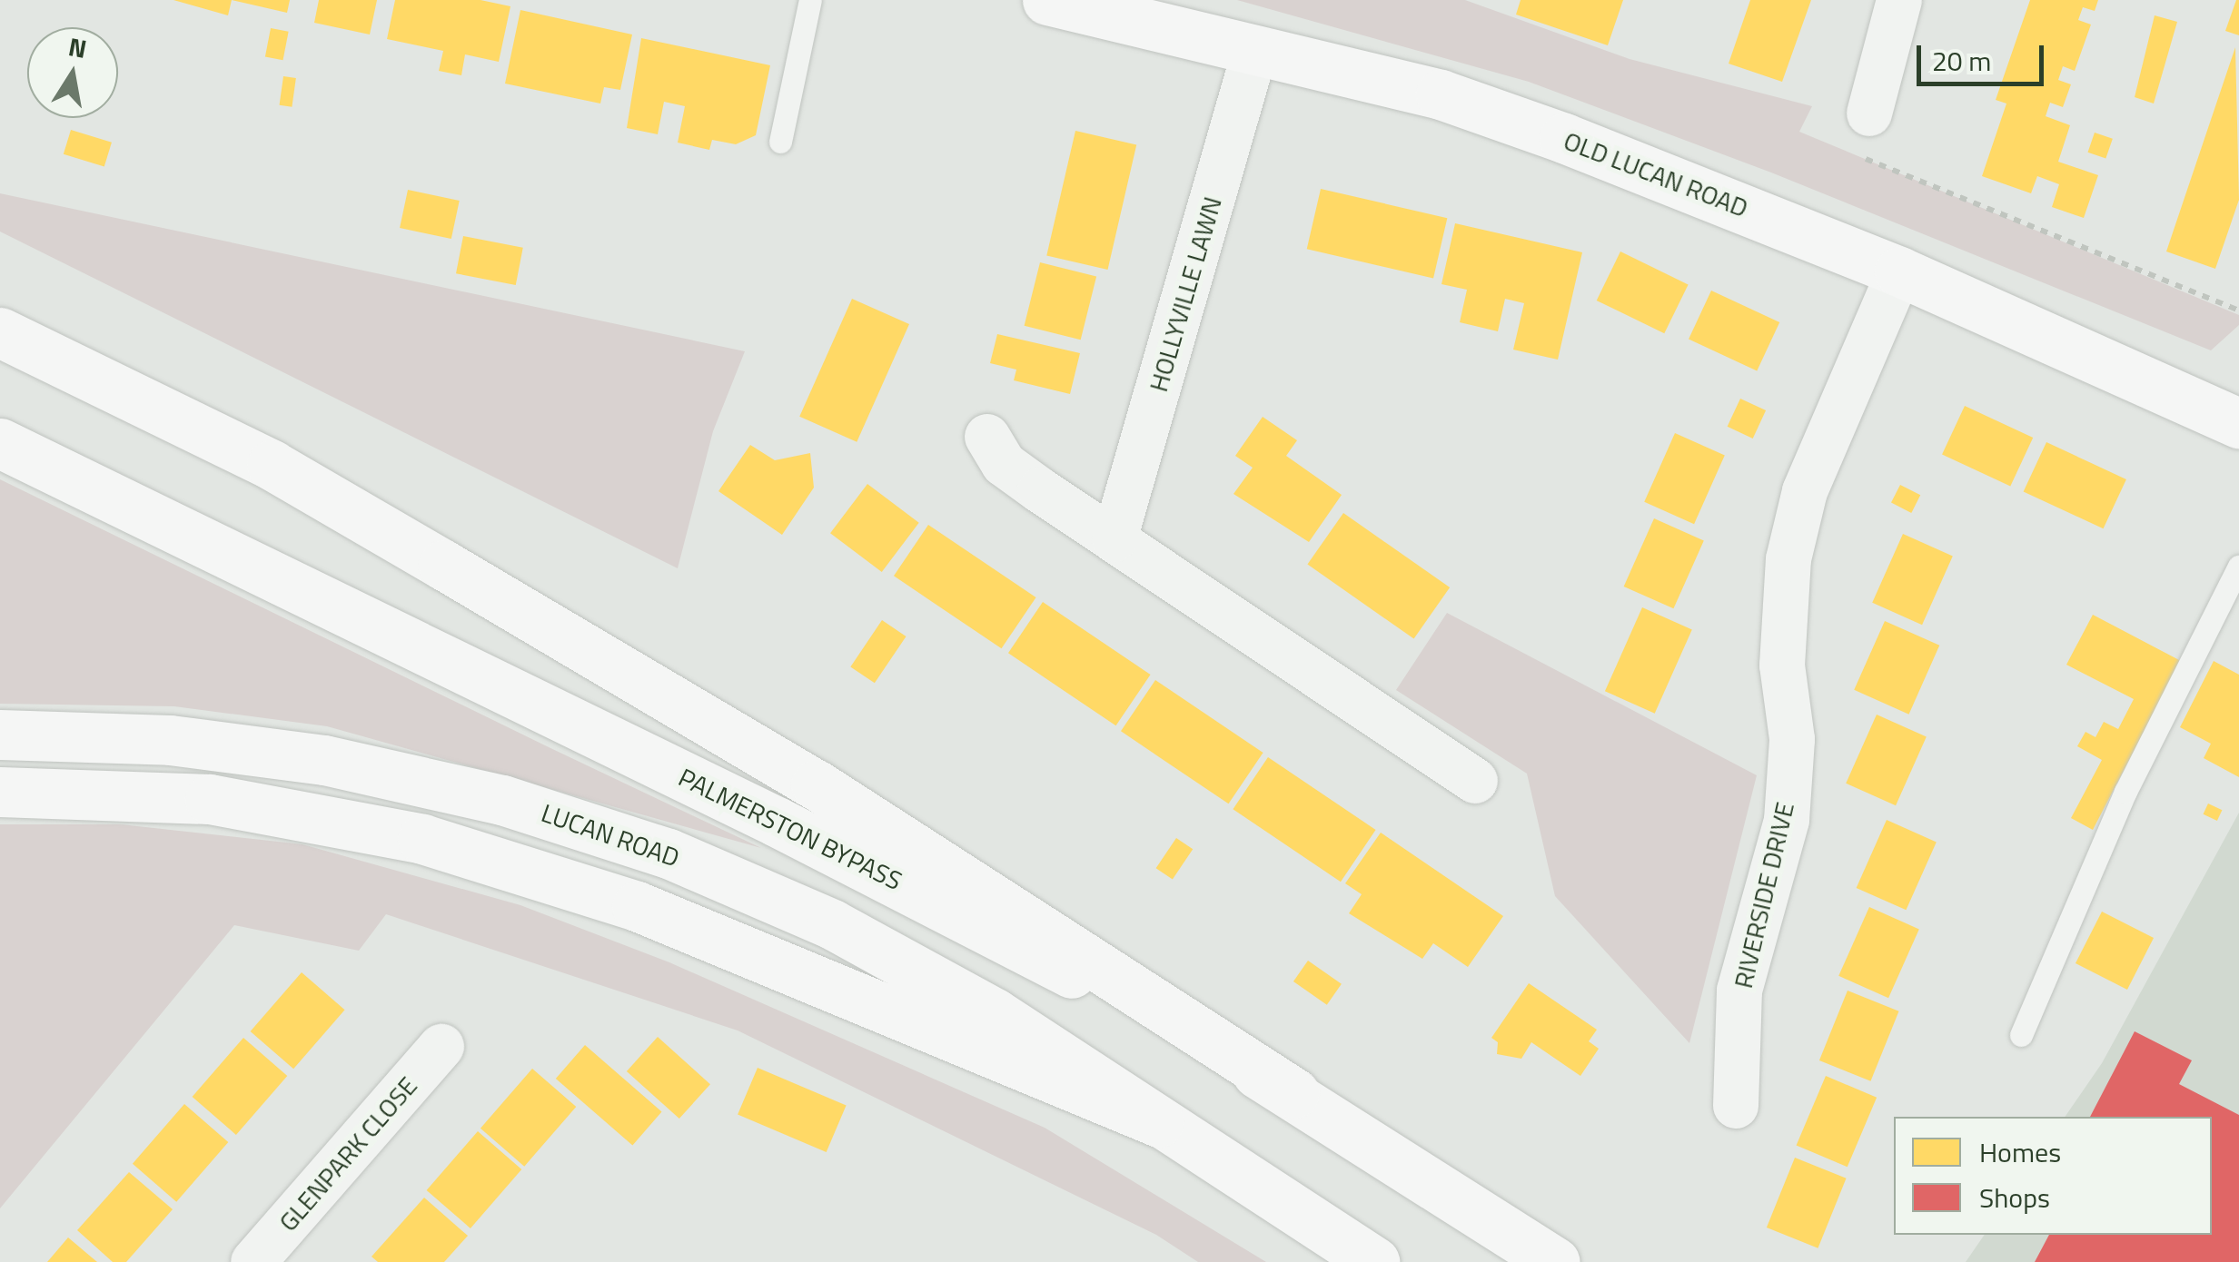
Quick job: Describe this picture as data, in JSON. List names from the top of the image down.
{
  "streets": {
    "main road": ["OLD LUCAN ROAD", "PALMERSTON BYPASS", "LUCAN ROAD"],
    "street": ["HOLLYVILLE LAWN", "RIVERSIDE DRIVE", "GLENPARK CLOSE"]
  },
  "crossings": [
    ["OLD LUCAN ROAD", "HOLLYVILLE LAWN"],
    ["OLD LUCAN ROAD", "RIVERSIDE DRIVE"]
  ],
  "legend": ["Homes", "Shops"],
  "scale_bar": "20 m",
  "north": "top"
}
